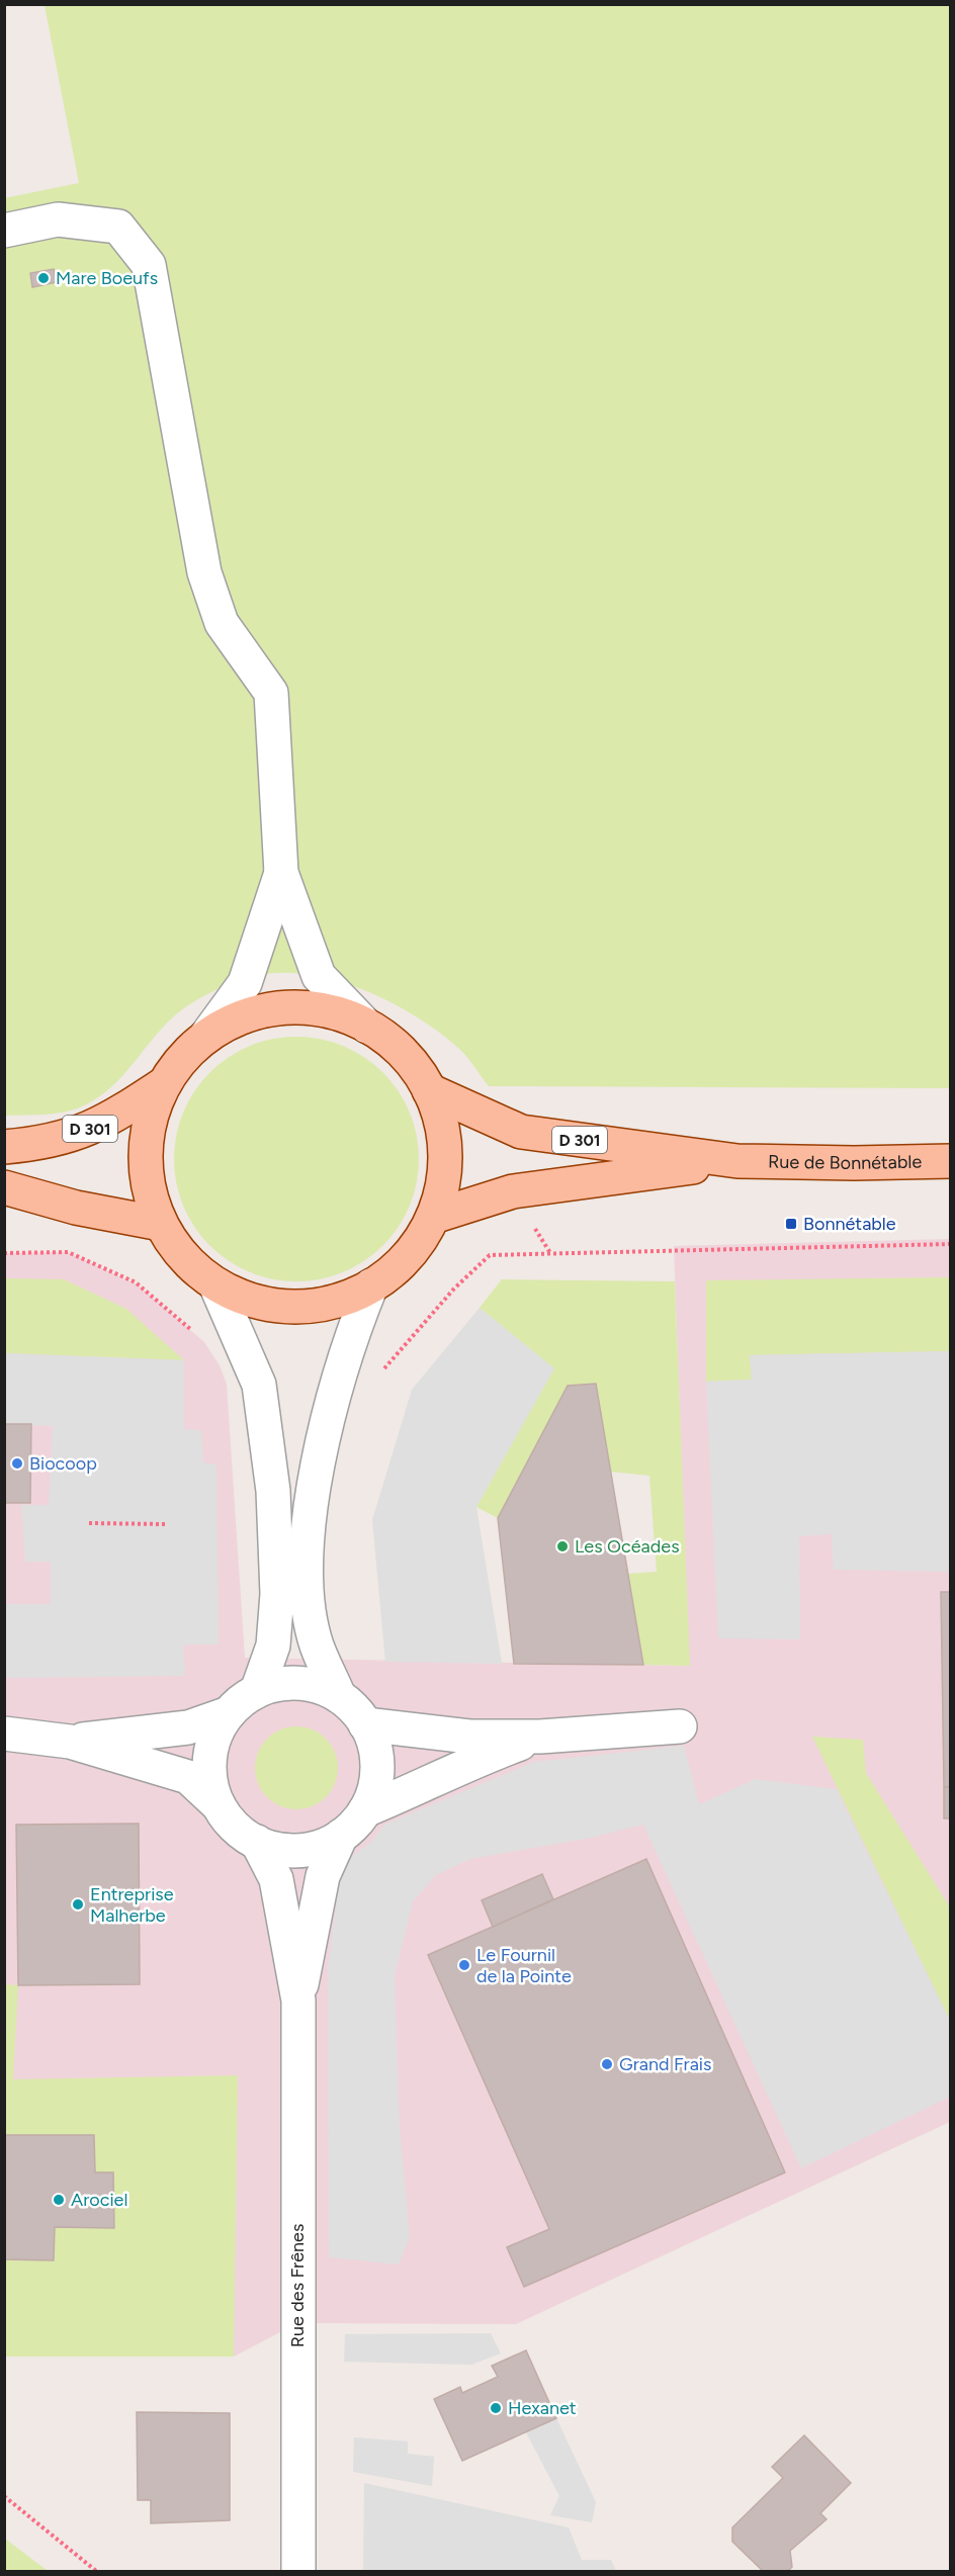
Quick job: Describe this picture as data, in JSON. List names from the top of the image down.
{
  "streets": {
    "main road": ["D 301", "Rue de Bonnétable"],
    "street": ["Rue des Frênes"]
  },
  "crossings": [
    ["D 301", "Rue de Bonnétable"]
  ],
  "places": {
    "other": [
      "Mare Boeufs",
      "Biocoop",
      "Les Océades",
      "Entreprise Malherbe",
      "Le Fournil de la Pointe",
      "Grand Frais",
      "Arociel",
      "Hexanet"
    ],
    "transit": ["Bonnétable"]
  }
}
